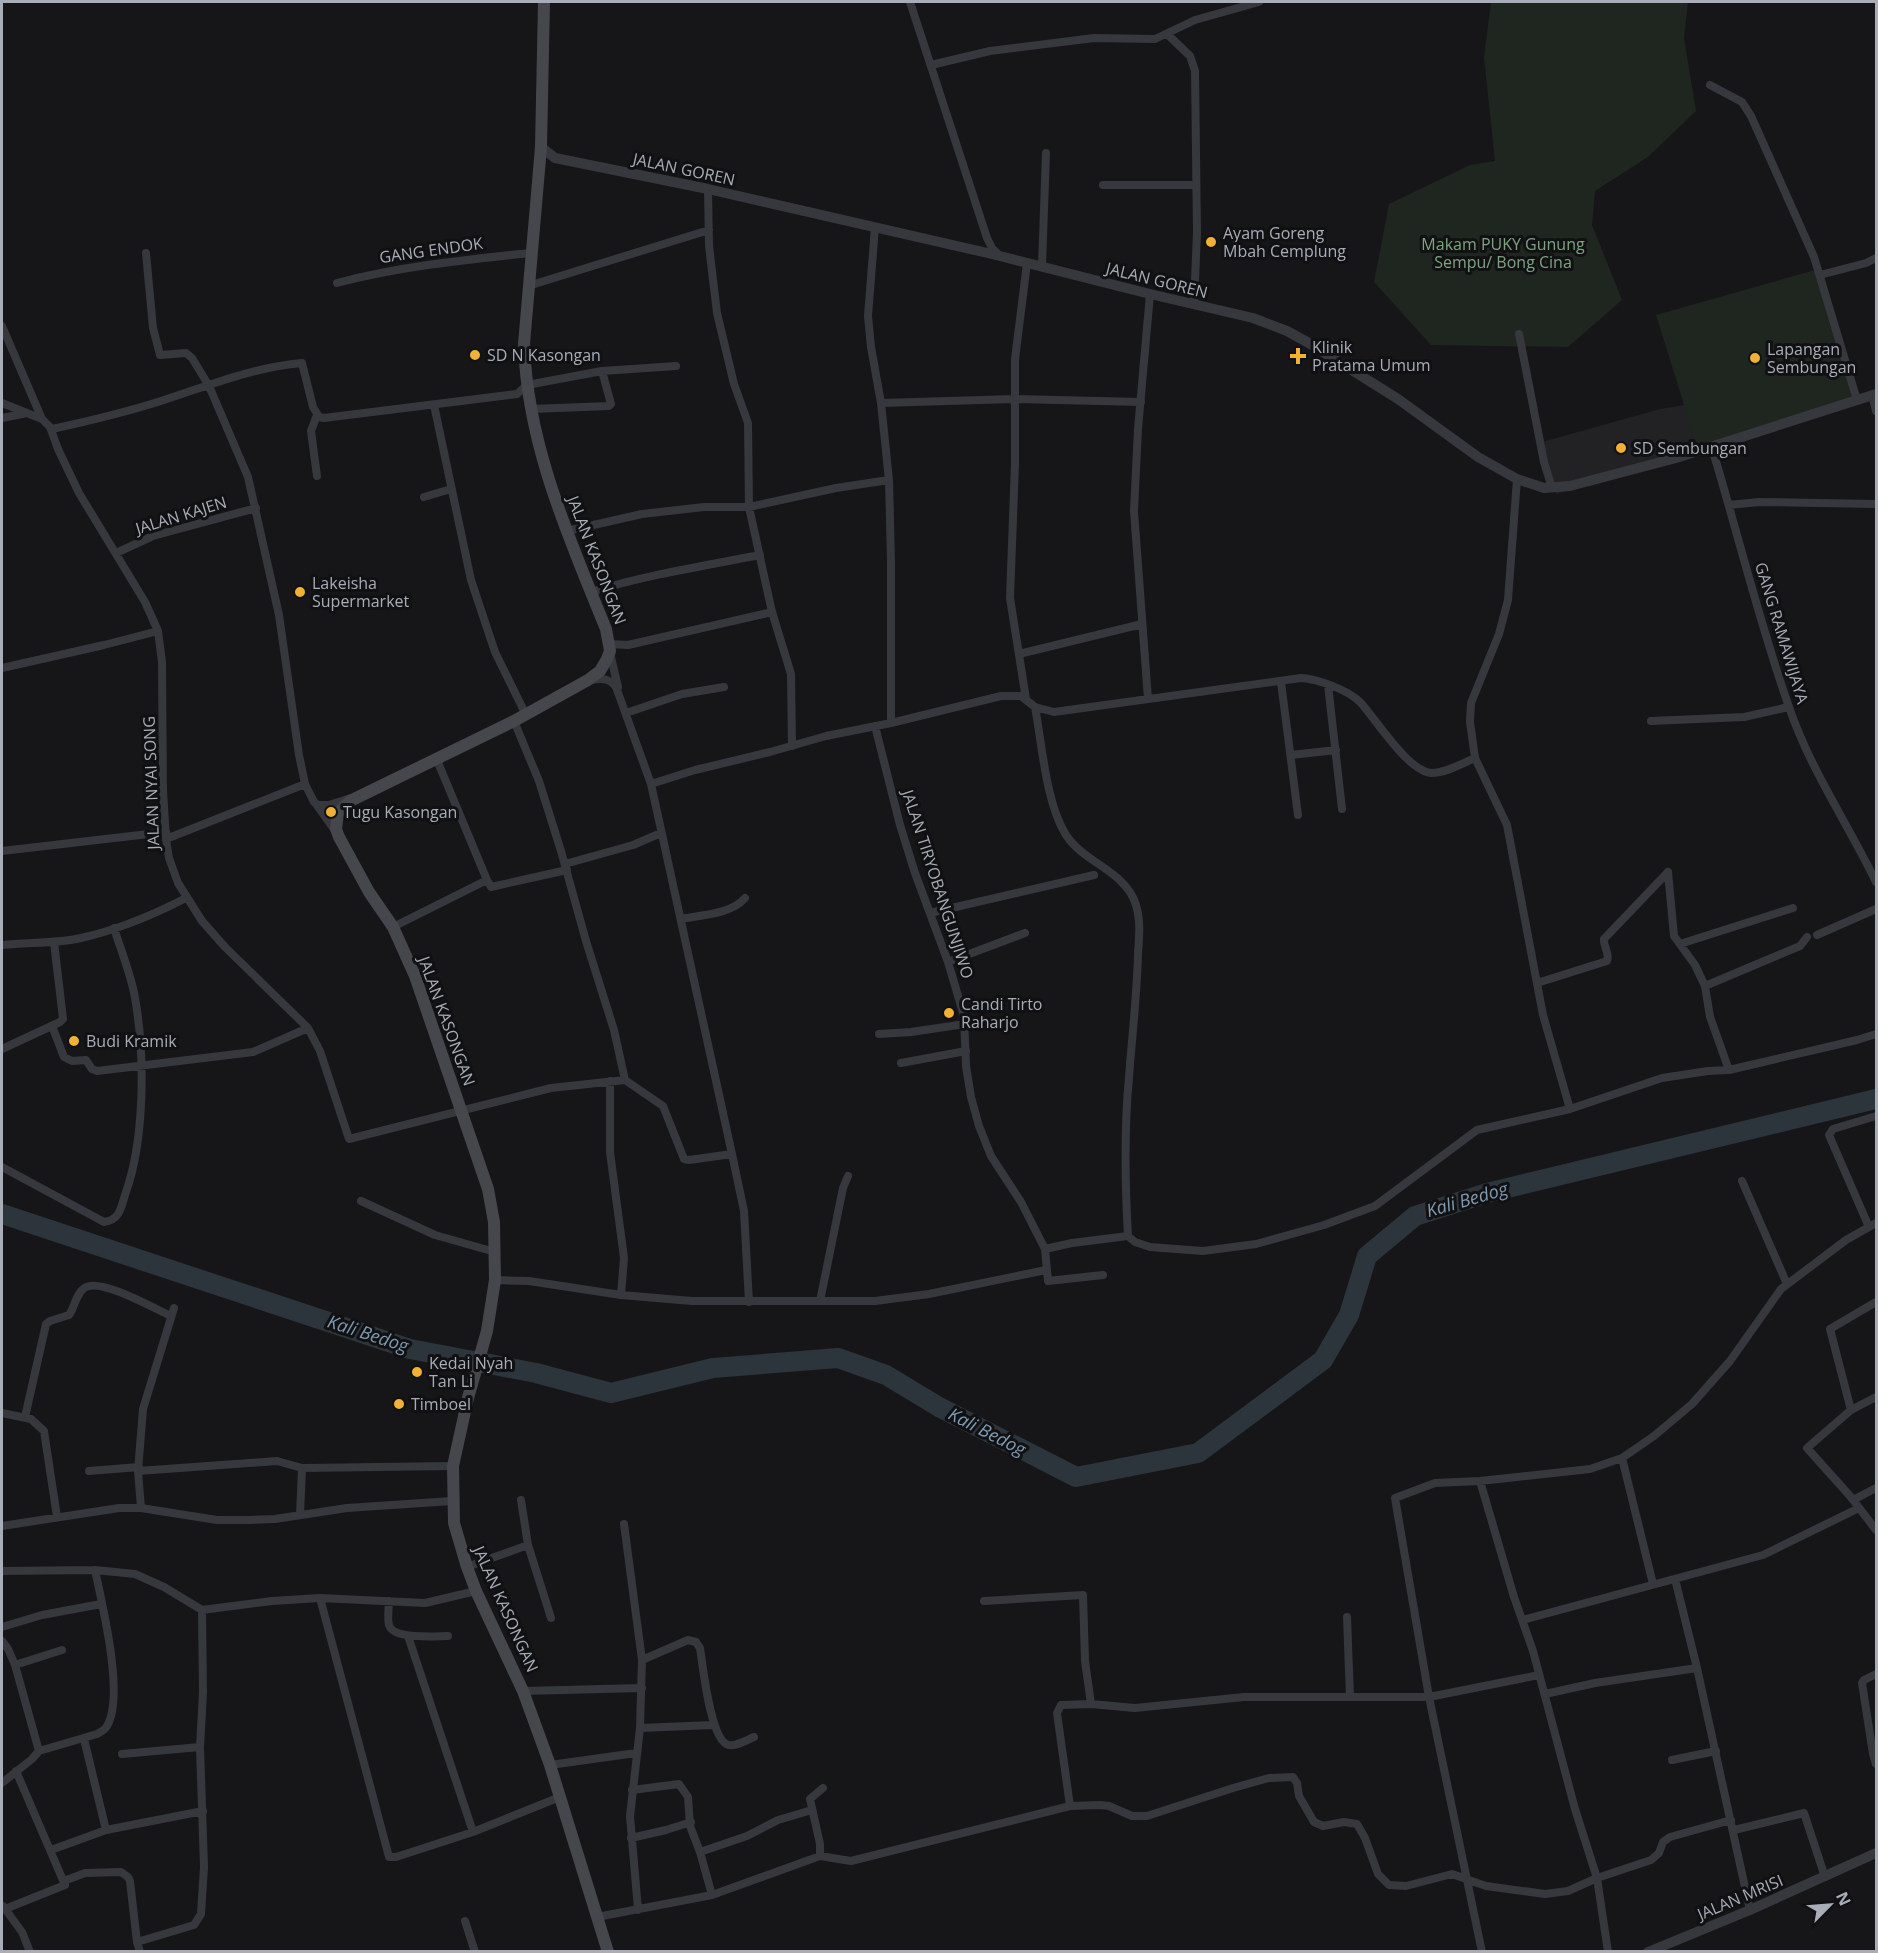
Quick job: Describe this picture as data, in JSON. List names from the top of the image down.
{
  "streets": {
    "main road": ["JALAN KASONGAN"],
    "street": [
      "JALAN GOREN",
      "GANG ENDOK",
      "JALAN KAJEN",
      "GANG RAMAWIJAYA",
      "JALAN NYAI SONG",
      "JALAN TIRYOBANGUNJIWO",
      "JALAN MRISI"
    ]
  },
  "crossings": [
    ["JALAN GOREN", "JALAN KASONGAN"],
    ["JALAN GOREN", "GANG RAMAWIJAYA"],
    ["GANG ENDOK", "JALAN KASONGAN"],
    ["JALAN KAJEN", "JALAN NYAI SONG"],
    ["JALAN KASONGAN", "JALAN NYAI SONG"]
  ],
  "water": ["Kali Bedog"],
  "parks": ["Makam PUKY Gunung Sempu/ Bong Cina"],
  "places": {
    "other": [
      "Ayam Goreng Mbah Cemplung",
      "SD N Kasongan",
      "Lapangan Sembungan",
      "SD Sembungan",
      "Lakeisha Supermarket",
      "Tugu Kasongan",
      "Candi Tirto Raharjo",
      "Budi Kramik",
      "Kedai Nyah Tan Li",
      "Timboel"
    ],
    "health": ["Klinik Pratama Umum"]
  },
  "north": "top right"
}
